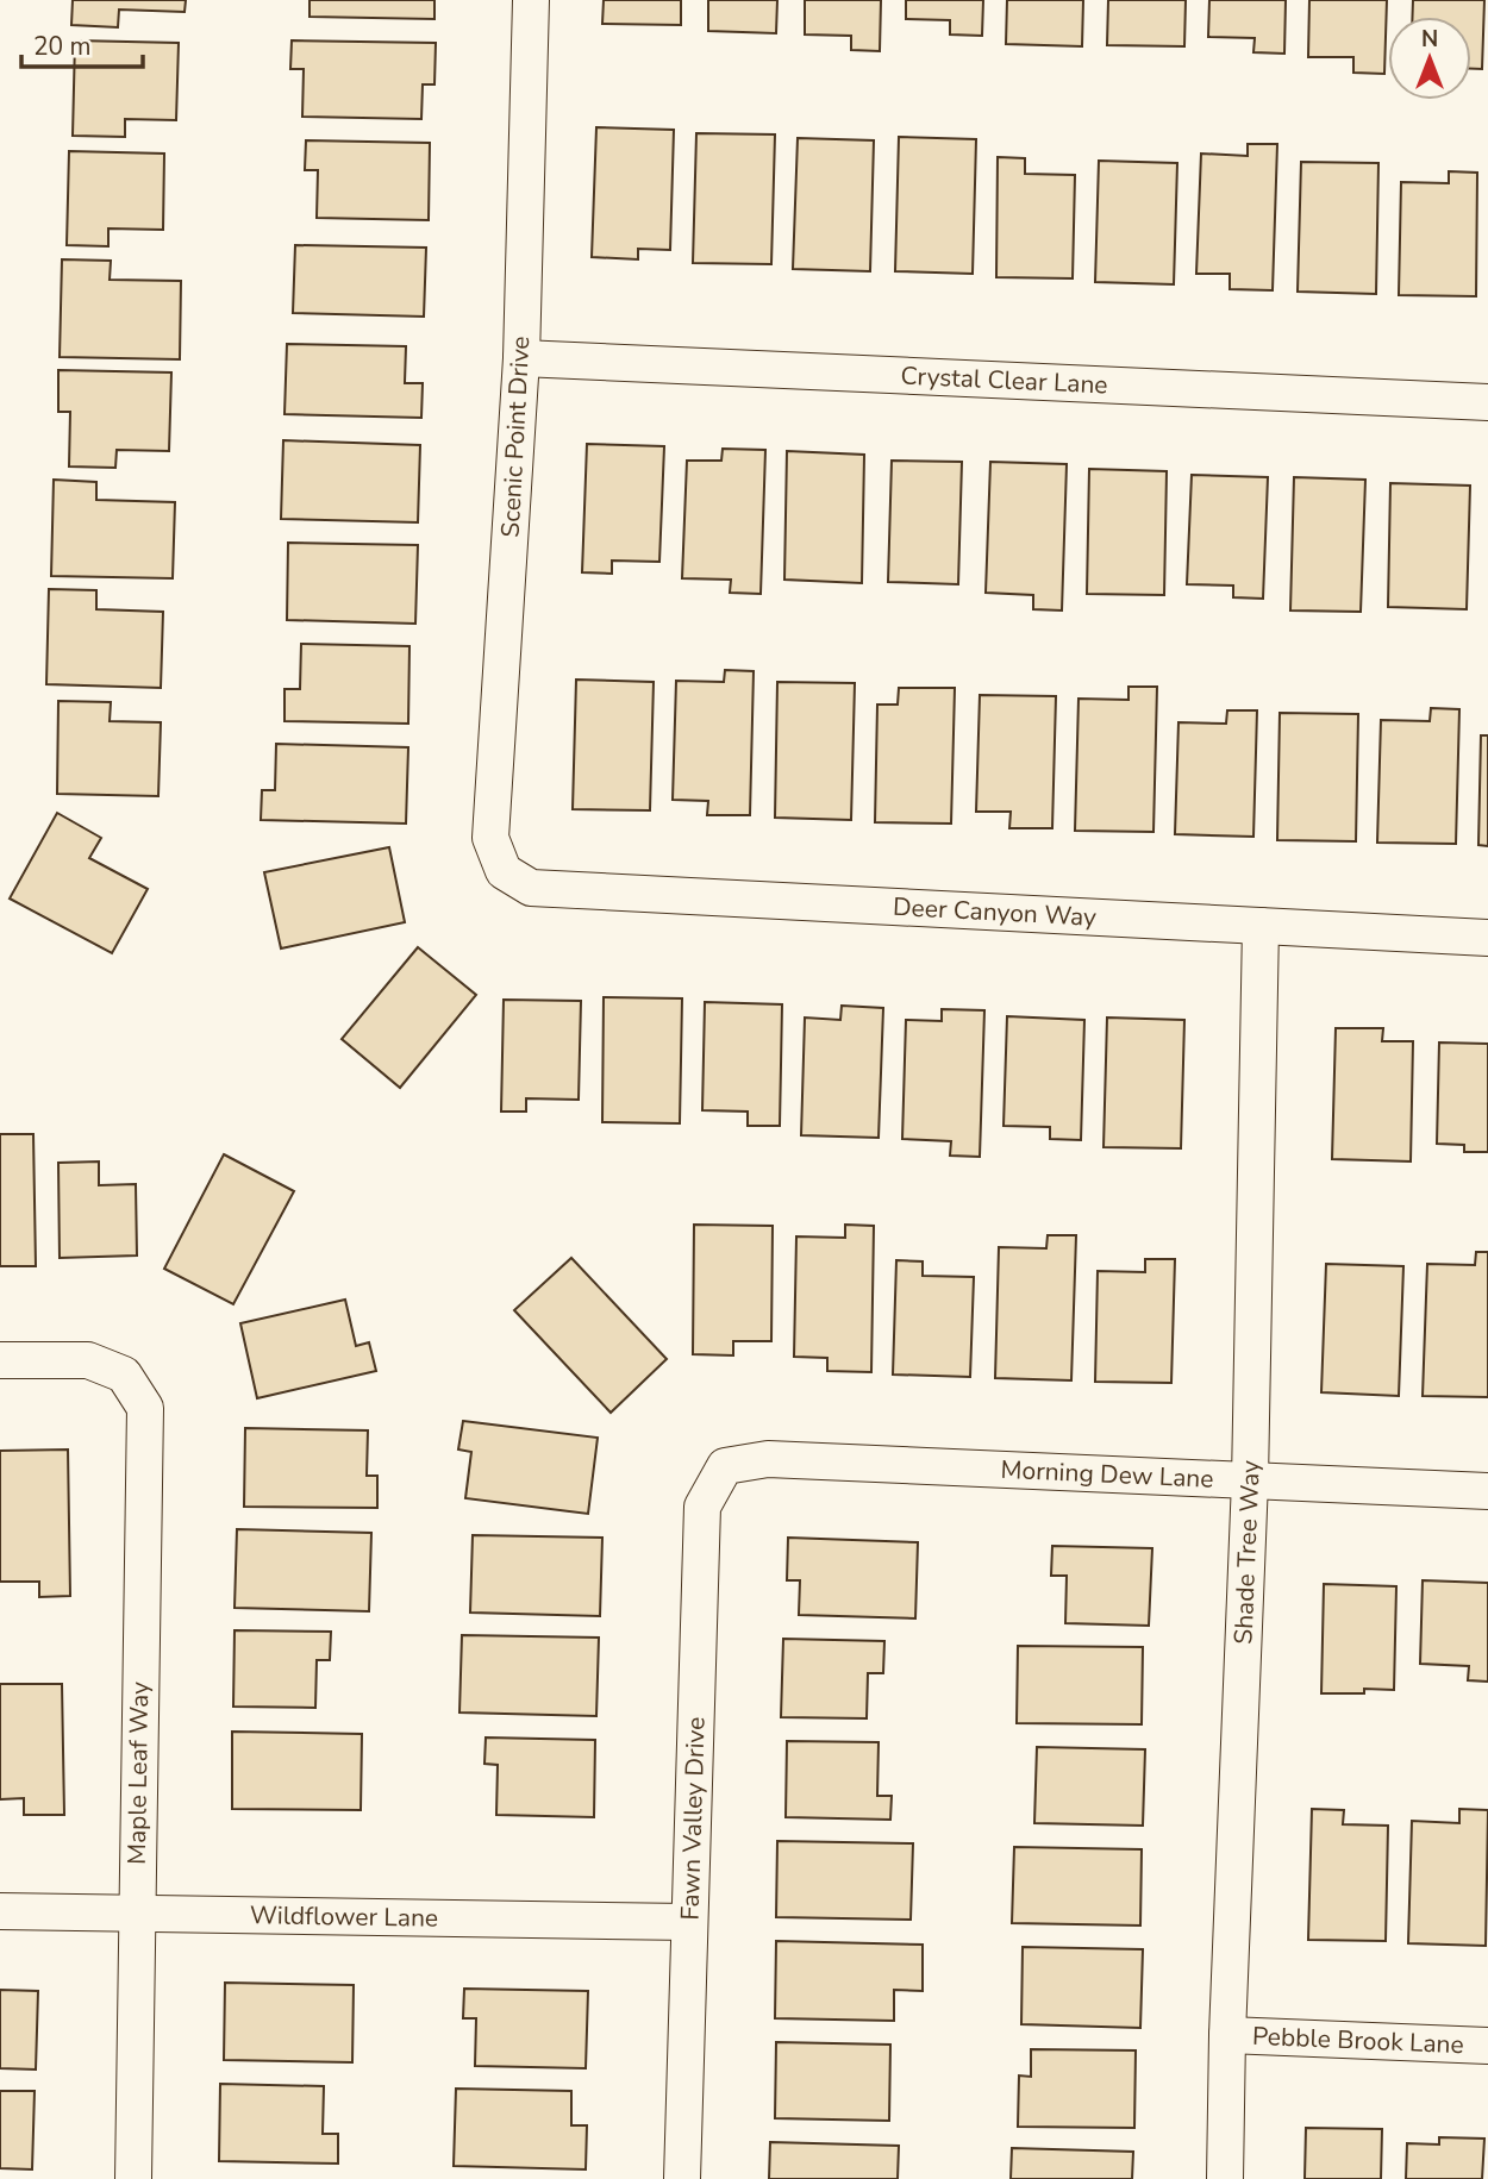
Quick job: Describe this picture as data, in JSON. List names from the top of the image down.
{
  "streets": {
    "street": [
      "Crystal Clear Lane",
      "Scenic Point Drive",
      "Deer Canyon Way",
      "Morning Dew Lane",
      "Shade Tree Way",
      "Maple Leaf Way",
      "Fawn Valley Drive",
      "Wildflower Lane",
      "Pebble Brook Lane"
    ]
  },
  "crossings": [
    ["Crystal Clear Lane", "Scenic Point Drive"],
    ["Scenic Point Drive", "Deer Canyon Way"],
    ["Deer Canyon Way", "Shade Tree Way"],
    ["Morning Dew Lane", "Shade Tree Way"],
    ["Morning Dew Lane", "Fawn Valley Drive"],
    ["Shade Tree Way", "Pebble Brook Lane"],
    ["Maple Leaf Way", "Wildflower Lane"],
    ["Fawn Valley Drive", "Wildflower Lane"]
  ],
  "scale_bar": "20 m",
  "north": "top"
}
